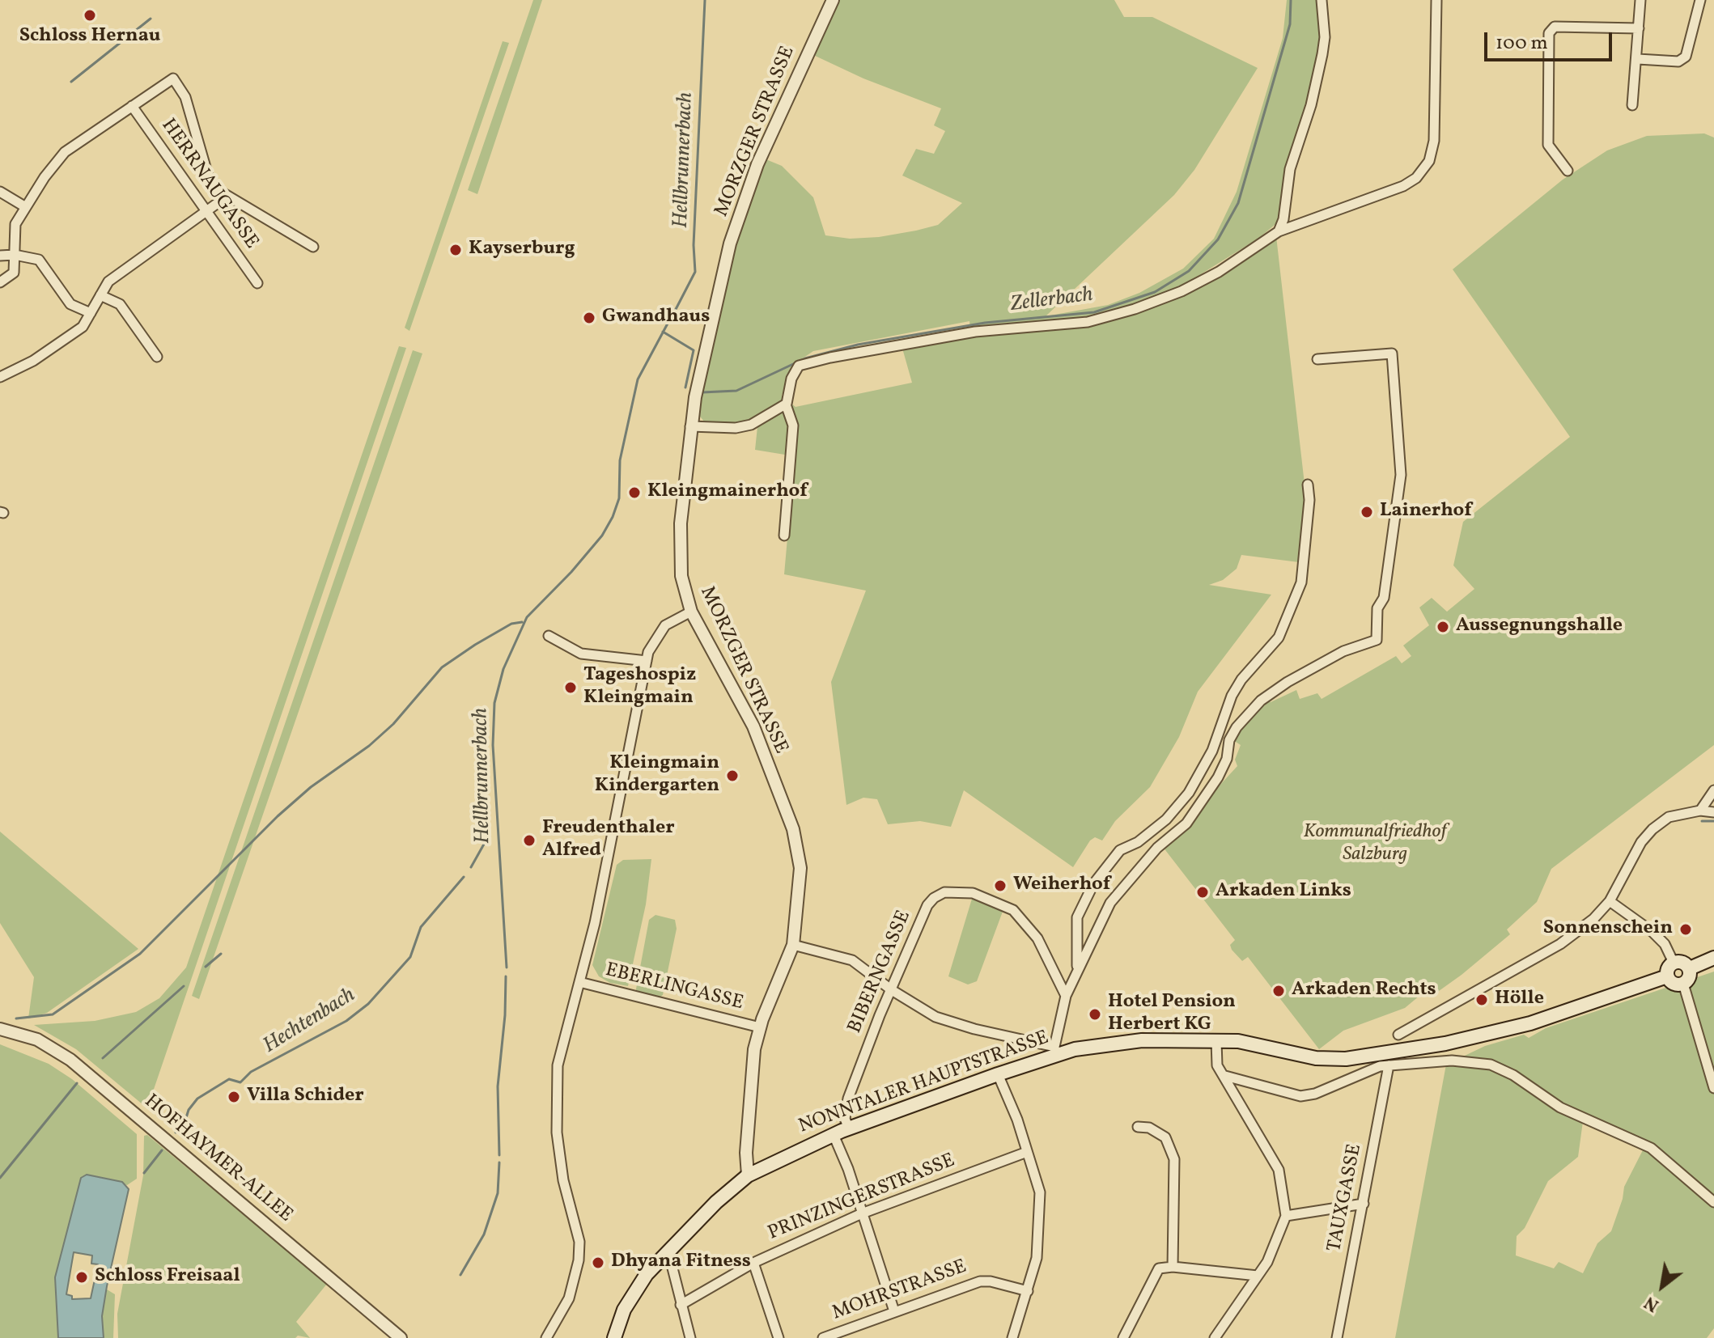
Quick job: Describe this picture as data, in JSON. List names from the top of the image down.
{
  "streets": {
    "main road": ["NONNTALER HAUPTSTRASSE"],
    "street": [
      "MORZGER STRASSE",
      "HERRNAUGASSE",
      "BIBERNGASSE",
      "EBERLINGASSE",
      "HOFHAYMER-ALLEE",
      "PRINZINGERSTRASSE",
      "TAUXGASSE",
      "MOHRSTRASSE"
    ]
  },
  "crossings": [
    ["MORZGER STRASSE", "EBERLINGASSE"],
    ["MORZGER STRASSE", "NONNTALER HAUPTSTRASSE"],
    ["BIBERNGASSE", "NONNTALER HAUPTSTRASSE"]
  ],
  "water": ["Hellbrunnerbach", "Zellerbach", "Hechtenbach"],
  "parks": ["Kommunalfriedhof Salzburg"],
  "places": [
    "Schloss Hernau",
    "Kayserburg",
    "Gwandhaus",
    "Kleingmainerhof",
    "Lainerhof",
    "Aussegnungshalle",
    "Tageshospiz Kleingmain",
    "Kleingmain Kindergarten",
    "Freudenthaler Alfred",
    "Weiherhof",
    "Arkaden Links",
    "Sonnenschein",
    "Arkaden Rechts",
    "Hölle",
    "Hotel Pension Herbert KG",
    "Villa Schider",
    "Dhyana Fitness",
    "Schloss Freisaal"
  ],
  "scale_bar": "100 m",
  "north": "bottom left"
}
